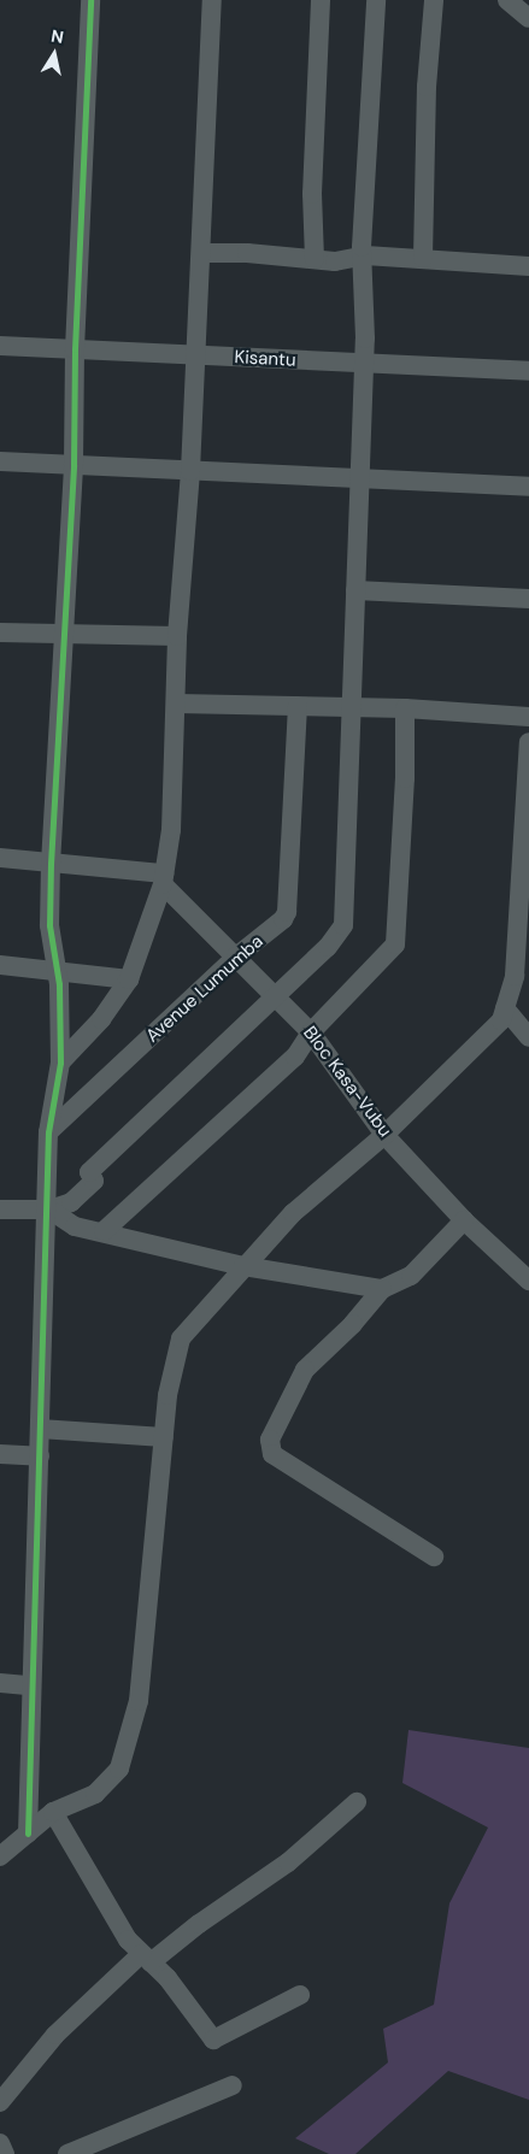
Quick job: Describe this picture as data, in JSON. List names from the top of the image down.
{
  "streets": {
    "street": ["Kisantu", "Avenue Lumumba", "Bloc Kasa-Vubu"]
  },
  "crossings": [
    ["Avenue Lumumba", "Bloc Kasa-Vubu"]
  ],
  "north": "top"
}
